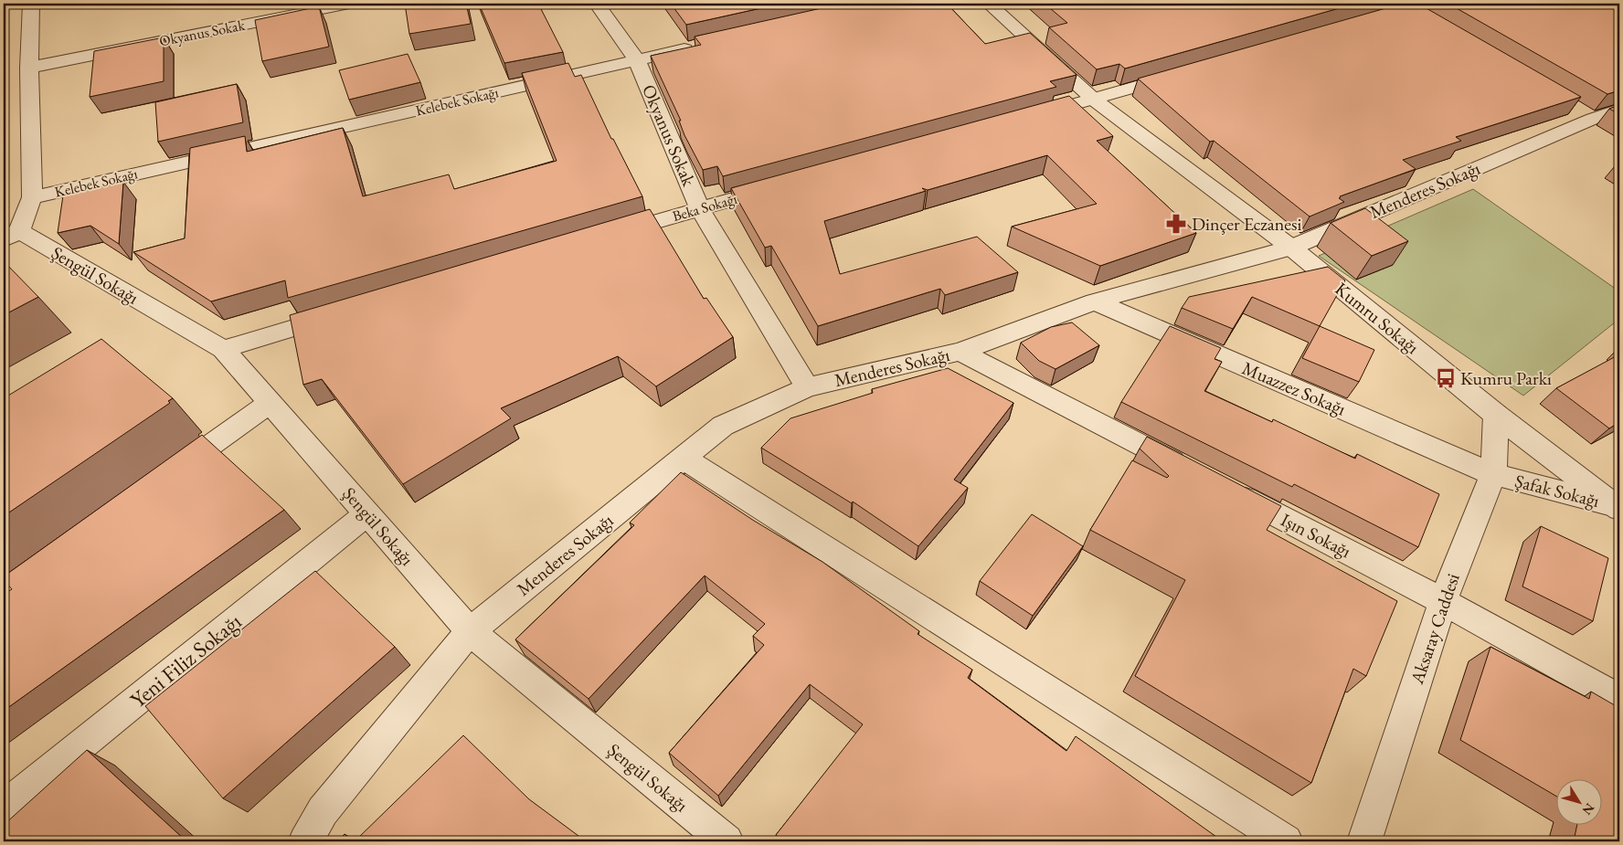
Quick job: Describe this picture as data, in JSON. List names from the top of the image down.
{
  "streets": {
    "street": [
      "Okyanus Sokak",
      "Kelebek Sokağı",
      "Menderes Sokağı",
      "Beka Sokağı",
      "Şengül Sokağı",
      "Kumru Sokağı",
      "Muazzez Sokağı",
      "Şafak Sokağı",
      "Işın Sokağı",
      "Aksaray Caddesi",
      "Yeni Filiz Sokağı"
    ]
  },
  "crossings": [
    ["Okyanus Sokak", "Kelebek Sokağı"],
    ["Okyanus Sokak", "Menderes Sokağı"],
    ["Okyanus Sokak", "Beka Sokağı"],
    ["Menderes Sokağı", "Şengül Sokağı"],
    ["Menderes Sokağı", "Kumru Sokağı"],
    ["Menderes Sokağı", "Muazzez Sokağı"],
    ["Şengül Sokağı", "Yeni Filiz Sokağı"],
    ["Kumru Sokağı", "Şafak Sokağı"],
    ["Kumru Sokağı", "Aksaray Caddesi"],
    ["Muazzez Sokağı", "Şafak Sokağı"],
    ["Muazzez Sokağı", "Aksaray Caddesi"],
    ["Şafak Sokağı", "Aksaray Caddesi"],
    ["Işın Sokağı", "Aksaray Caddesi"]
  ],
  "places": {
    "pharmacy": ["Dinçer Eczanesi"],
    "bus stop": ["Kumru Parkı"]
  },
  "north": "bottom right"
}
